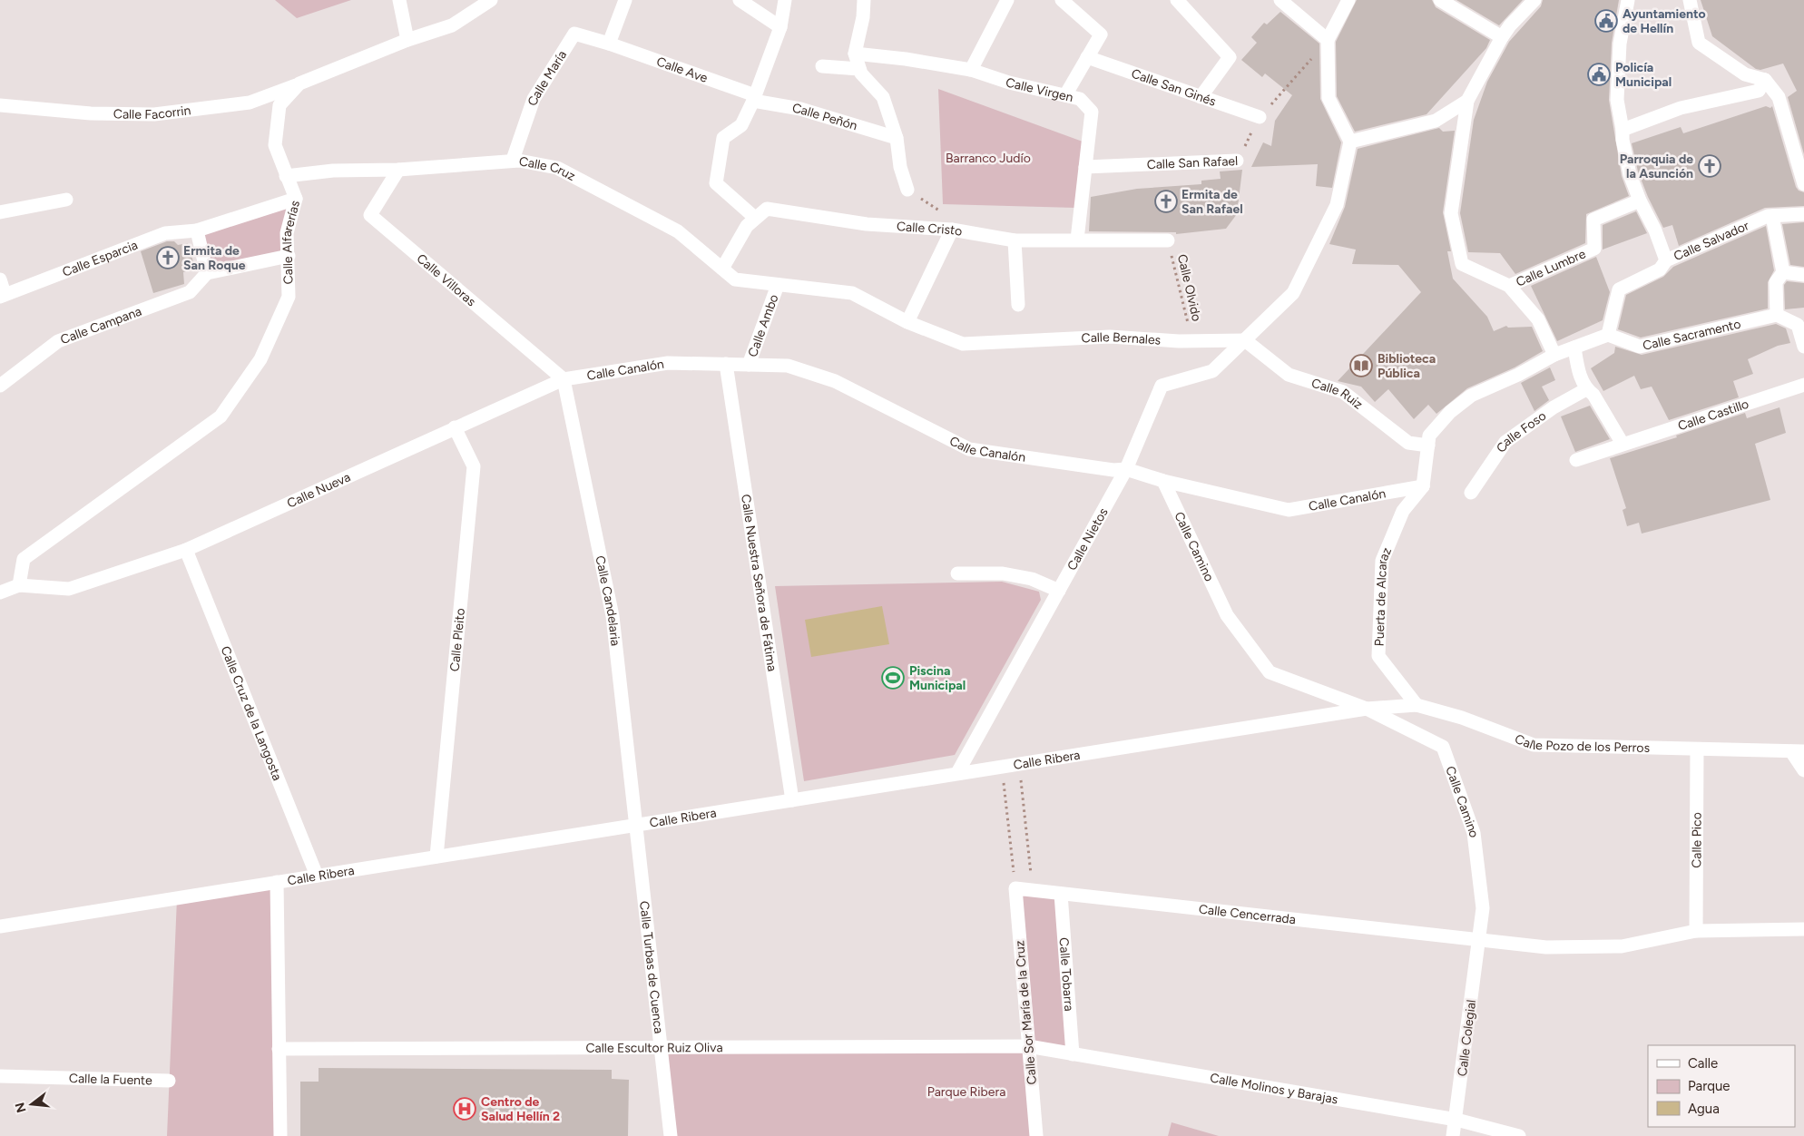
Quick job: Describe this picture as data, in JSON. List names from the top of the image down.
{
  "streets": {
    "street": [
      "Calle Ave",
      "Calle María",
      "Calle San Ginés",
      "Calle Virgen",
      "Calle Facorrin",
      "Calle Peñón",
      "Calle San Rafael",
      "Calle Cruz",
      "Calle Cristo",
      "Calle Salvador",
      "Calle Alfarerías",
      "Calle Esparcia",
      "Calle Lumbre",
      "Calle Villoras",
      "Calle Campana",
      "Calle Ambo",
      "Calle Sacramento",
      "Calle Bernales",
      "Calle Canalón",
      "Calle Ruiz",
      "Calle Castillo",
      "Calle Foso",
      "Calle Nueva",
      "Calle Nietos",
      "Calle Camino",
      "Calle Nuestra Señora de Fátima",
      "Puerta de Alcaraz",
      "Calle Candelaria",
      "Calle Pleito",
      "Calle Cruz de la Langosta",
      "Calle Pozo de los Perros",
      "Calle Ribera",
      "Calle Pico",
      "Calle Cencerrada",
      "Calle Turbas de Cuenca",
      "Calle Tobarra",
      "Calle Sor María de la Cruz",
      "Calle Colegial",
      "Calle Escultor Ruiz Oliva",
      "Calle la Fuente",
      "Calle Molinos y Barajas"
    ],
    "path": ["Calle Olvido"]
  },
  "crossings": [
    ["Calle Ave", "Calle María"],
    ["Calle Ave", "Calle Peñón"],
    ["Calle María", "Calle Cruz"],
    ["Calle San Ginés", "Calle San Rafael"],
    ["Calle Virgen", "Calle San Rafael"],
    ["Calle Virgen", "Calle Cristo"],
    ["Calle Facorrin", "Calle Alfarerías"],
    ["Calle Cruz", "Calle Alfarerías"],
    ["Calle Cruz", "Calle Villoras"],
    ["Calle Cruz", "Calle Ambo"],
    ["Calle Cruz", "Calle Bernales"],
    ["Calle Cristo", "Calle Olvido"],
    ["Calle Salvador", "Calle Sacramento"],
    ["Calle Alfarerías", "Calle Esparcia"],
    ["Calle Alfarerías", "Calle Nueva"],
    ["Calle Villoras", "Calle Canalón"],
    ["Calle Villoras", "Calle Nueva"],
    ["Calle Villoras", "Calle Candelaria"],
    ["Calle Olvido", "Calle Bernales"],
    ["Calle Ambo", "Calle Bernales"],
    ["Calle Ambo", "Calle Canalón"],
    ["Calle Bernales", "Calle Ruiz"],
    ["Calle Bernales", "Calle Nietos"],
    ["Calle Canalón", "Calle Nueva"],
    ["Calle Canalón", "Calle Nietos"],
    ["Calle Canalón", "Calle Camino"],
    ["Calle Canalón", "Calle Nuestra Señora de Fátima"],
    ["Calle Canalón", "Puerta de Alcaraz"],
    ["Calle Canalón", "Calle Candelaria"],
    ["Calle Ruiz", "Calle Nietos"],
    ["Calle Nueva", "Calle Candelaria"],
    ["Calle Nueva", "Calle Pleito"],
    ["Calle Nueva", "Calle Cruz de la Langosta"],
    ["Calle Nietos", "Calle Ribera"],
    ["Calle Camino", "Calle Pozo de los Perros"],
    ["Calle Camino", "Calle Ribera"],
    ["Calle Camino", "Calle Cencerrada"],
    ["Calle Camino", "Calle Colegial"],
    ["Calle Nuestra Señora de Fátima", "Calle Ribera"],
    ["Puerta de Alcaraz", "Calle Pozo de los Perros"],
    ["Calle Candelaria", "Calle Ribera"],
    ["Calle Candelaria", "Calle Turbas de Cuenca"],
    ["Calle Pleito", "Calle Ribera"],
    ["Calle Cruz de la Langosta", "Calle Ribera"],
    ["Calle Pozo de los Perros", "Calle Ribera"],
    ["Calle Pozo de los Perros", "Calle Pico"],
    ["Calle Ribera", "Calle Turbas de Cuenca"],
    ["Calle Cencerrada", "Calle Tobarra"],
    ["Calle Cencerrada", "Calle Sor María de la Cruz"],
    ["Calle Cencerrada", "Calle Colegial"],
    ["Calle Turbas de Cuenca", "Calle Escultor Ruiz Oliva"],
    ["Calle Tobarra", "Calle Molinos y Barajas"],
    ["Calle Sor María de la Cruz", "Calle Escultor Ruiz Oliva"],
    ["Calle Sor María de la Cruz", "Calle Molinos y Barajas"],
    ["Calle Colegial", "Calle Molinos y Barajas"],
    ["Calle Escultor Ruiz Oliva", "Calle Molinos y Barajas"]
  ],
  "parks": ["Barranco Judío", "Parque Ribera"],
  "places": {
    "public building": ["Ayuntamiento de Hellín", "Policía Municipal"],
    "church": ["Parroquia de la Asunción", "Ermita de San Rafael", "Ermita de San Roque"],
    "library": ["Biblioteca Pública"],
    "sports": ["Piscina Municipal"],
    "hospital": ["Centro de Salud Hellín 2"]
  },
  "legend": ["Calle", "Parque", "Agua"],
  "north": "left"
}
